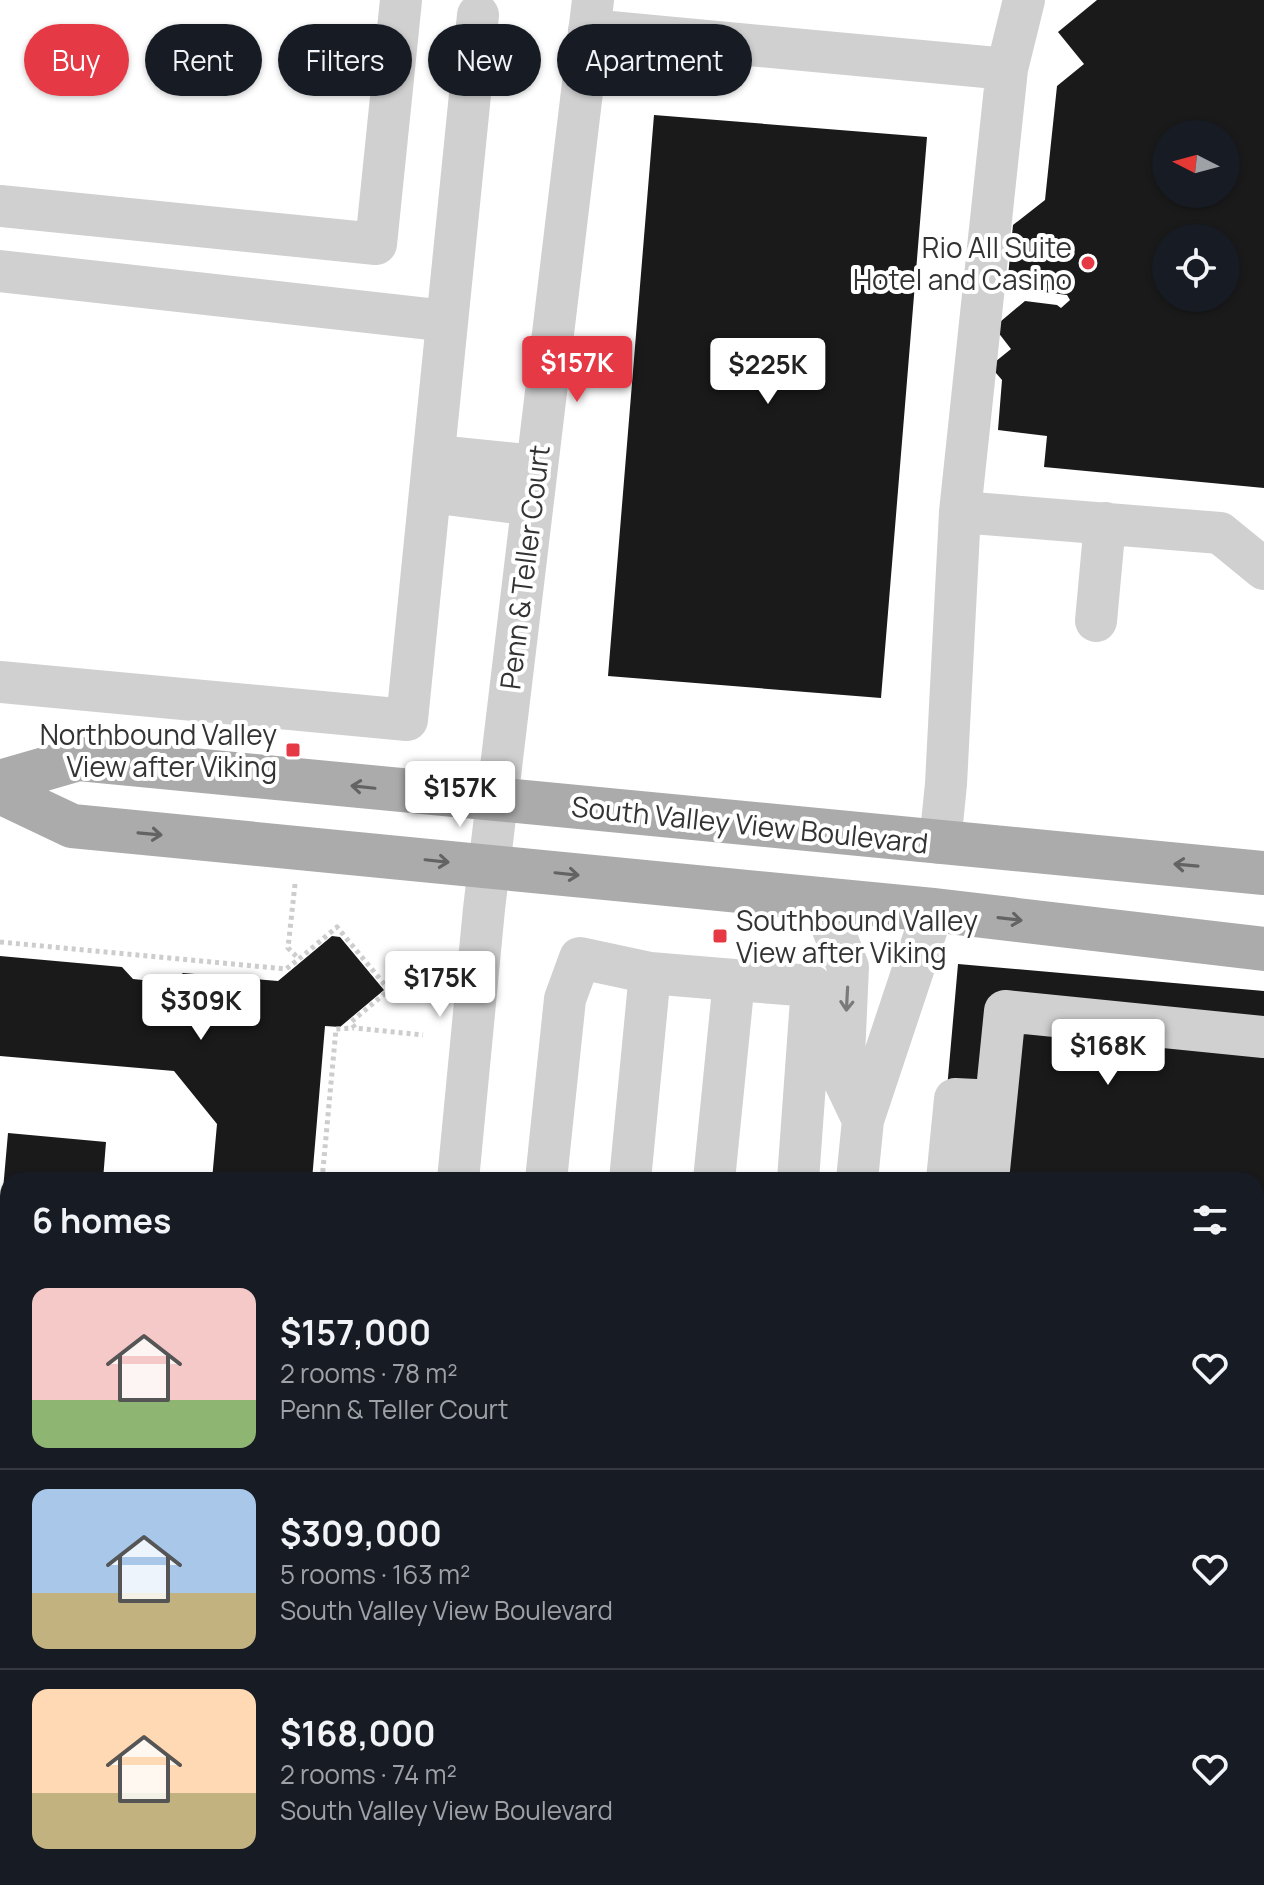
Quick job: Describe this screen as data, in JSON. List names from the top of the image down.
{
  "streets": {
    "main road": ["South Valley View Boulevard"],
    "street": ["Penn & Teller Court"]
  },
  "crossings": [
    ["Penn & Teller Court", "South Valley View Boulevard"]
  ],
  "places": {
    "other": ["Rio All Suite Hotel and Casino"],
    "transit": ["Northbound Valley View after Viking", "Southbound Valley View after Viking"]
  },
  "north": "left",
  "page": {
    "chip": [
      "Buy",
      "Rent",
      "Filters",
      "New",
      "Apartment"
    ],
    "price": [
      "$157K",
      "$225K",
      "$157K",
      "$175K",
      "$309K",
      "$168K"
    ],
    "heading": "6 homes",
    "list": [
      {
        "name": "$157,000",
        "note": "2 rooms · 78 m² · Penn & Teller Court"
      },
      {
        "name": "$309,000",
        "note": "5 rooms · 163 m² · South Valley View Boulevard"
      },
      {
        "name": "$168,000",
        "note": "2 rooms · 74 m² · South Valley View Boulevard"
      }
    ]
  }
}
